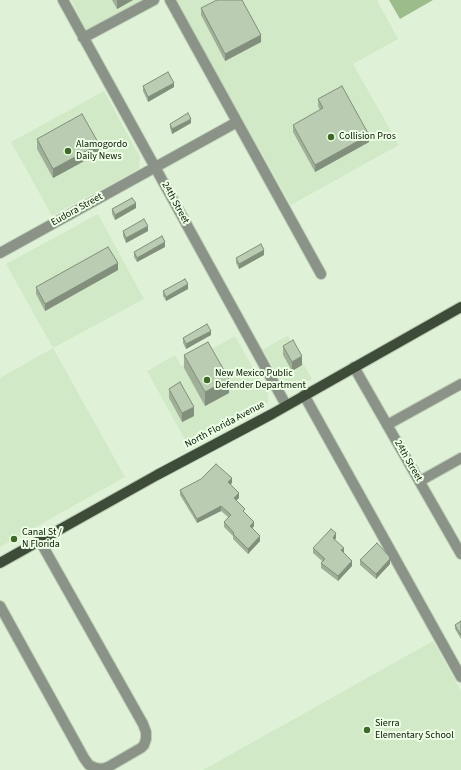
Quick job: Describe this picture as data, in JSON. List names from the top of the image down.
{
  "streets": {
    "main road": ["North Florida Avenue"],
    "street": ["24th Street", "Eudora Street"]
  },
  "crossings": [
    ["24th Street", "Eudora Street"],
    ["24th Street", "North Florida Avenue"]
  ],
  "places": [
    "Collision Pros",
    "Alamogordo Daily News",
    "New Mexico Public Defender Department",
    "Canal St / N Florida",
    "Sierra Elementary School"
  ]
}
